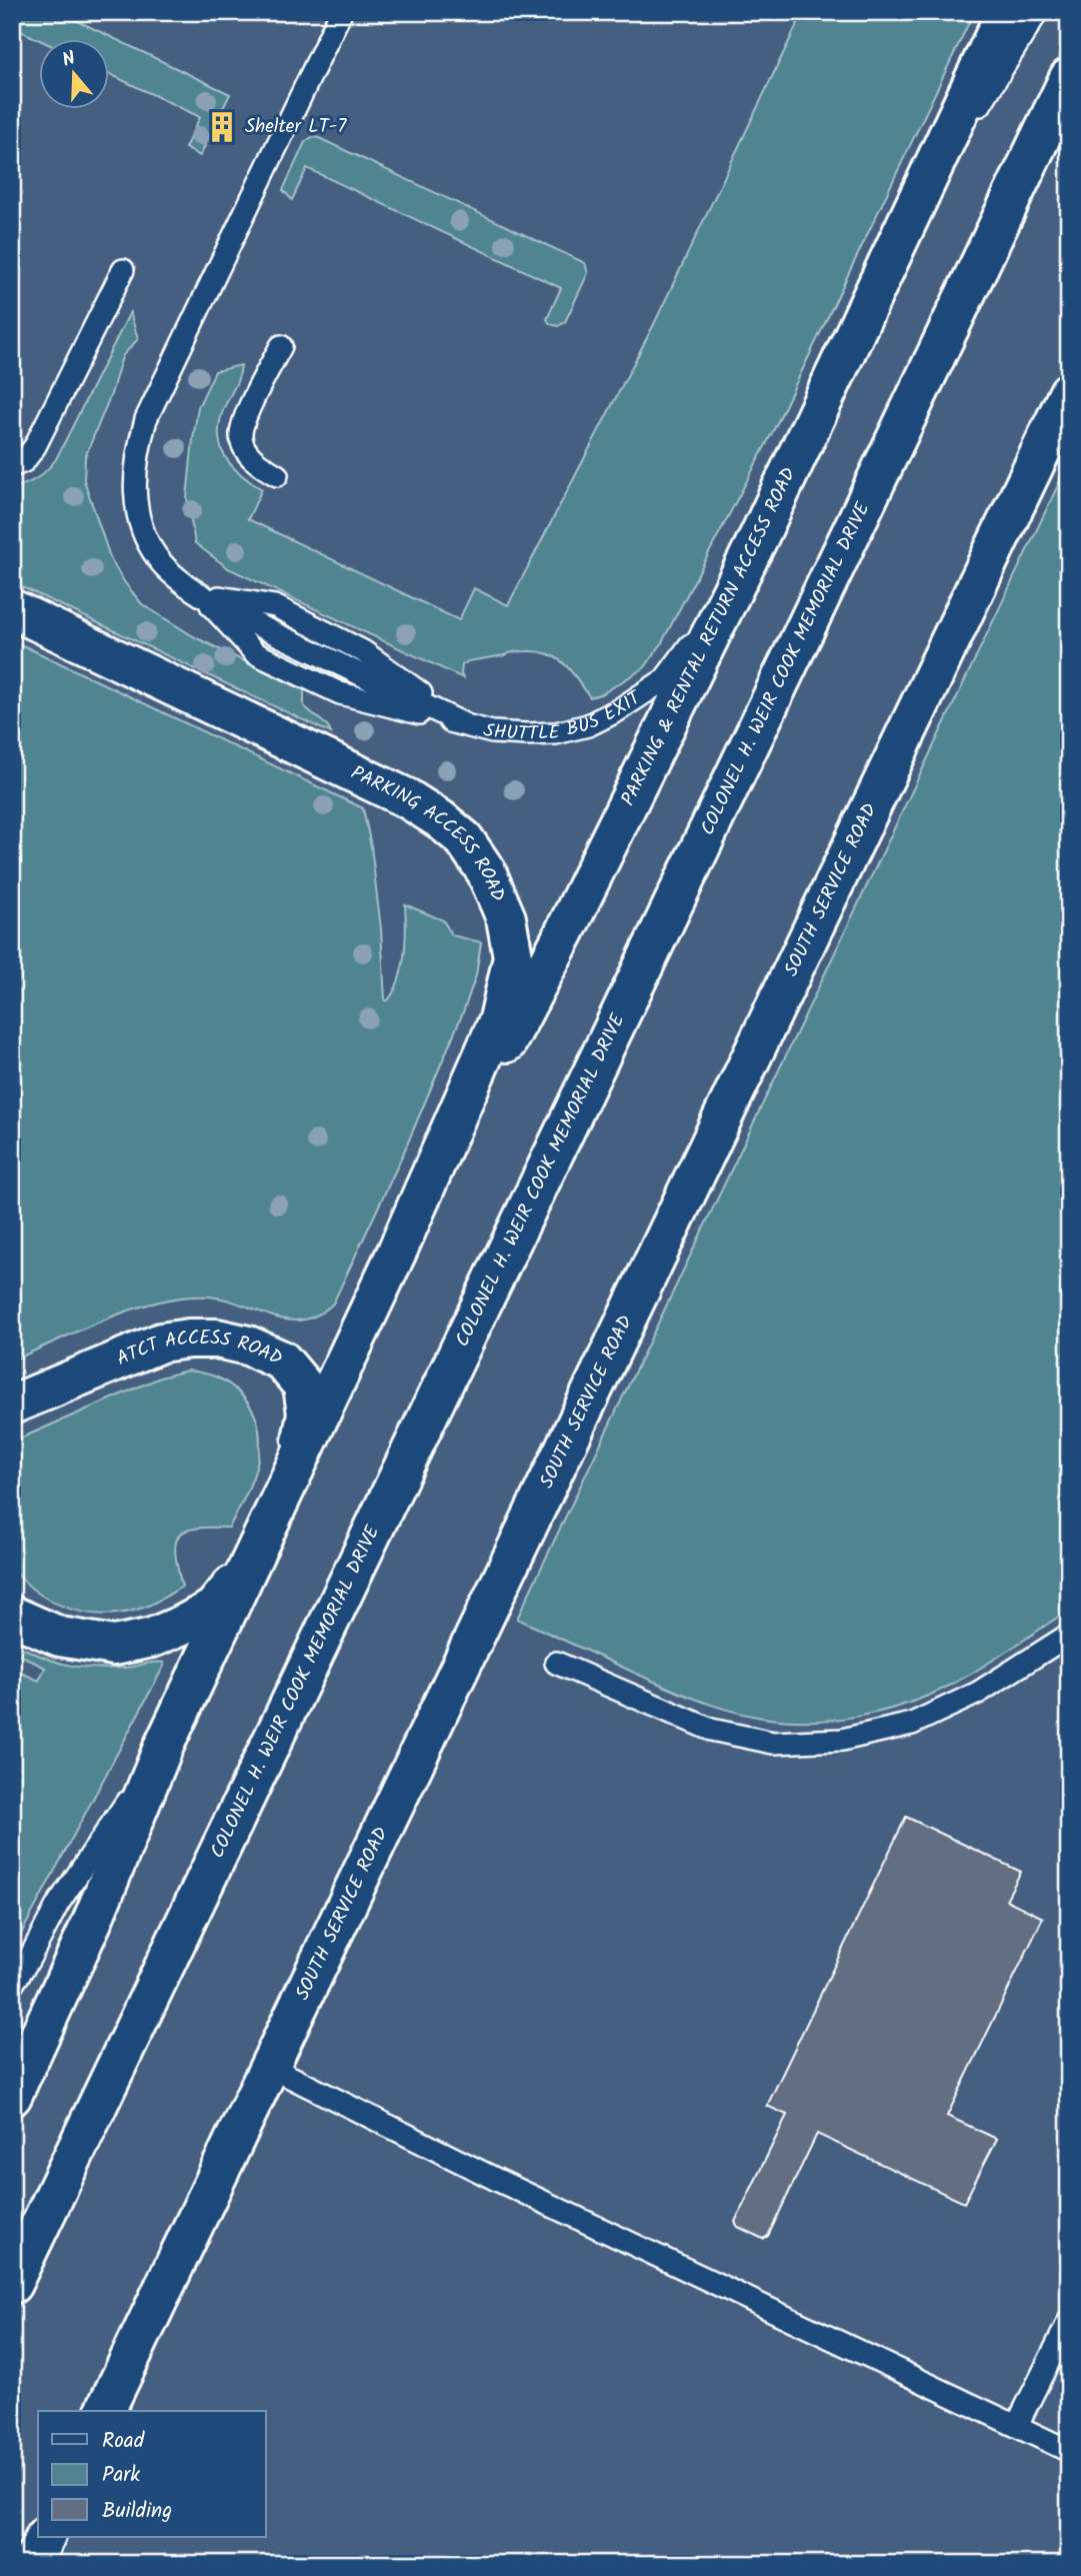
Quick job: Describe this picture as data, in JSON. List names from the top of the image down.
{
  "streets": {
    "street": [
      "PARKING & RENTAL RETURN ACCESS ROAD",
      "COLONEL H. WEIR COOK MEMORIAL DRIVE",
      "PARKING ACCESS ROAD",
      "SOUTH SERVICE ROAD",
      "ATCT ACCESS ROAD"
    ],
    "lane": ["SHUTTLE BUS EXIT"]
  },
  "crossings": [
    ["PARKING & RENTAL RETURN ACCESS ROAD", "SHUTTLE BUS EXIT"],
    ["PARKING & RENTAL RETURN ACCESS ROAD", "PARKING ACCESS ROAD"]
  ],
  "places": {
    "building": ["Shelter LT-7"]
  },
  "legend": ["Road", "Park", "Building"],
  "north": "top"
}
